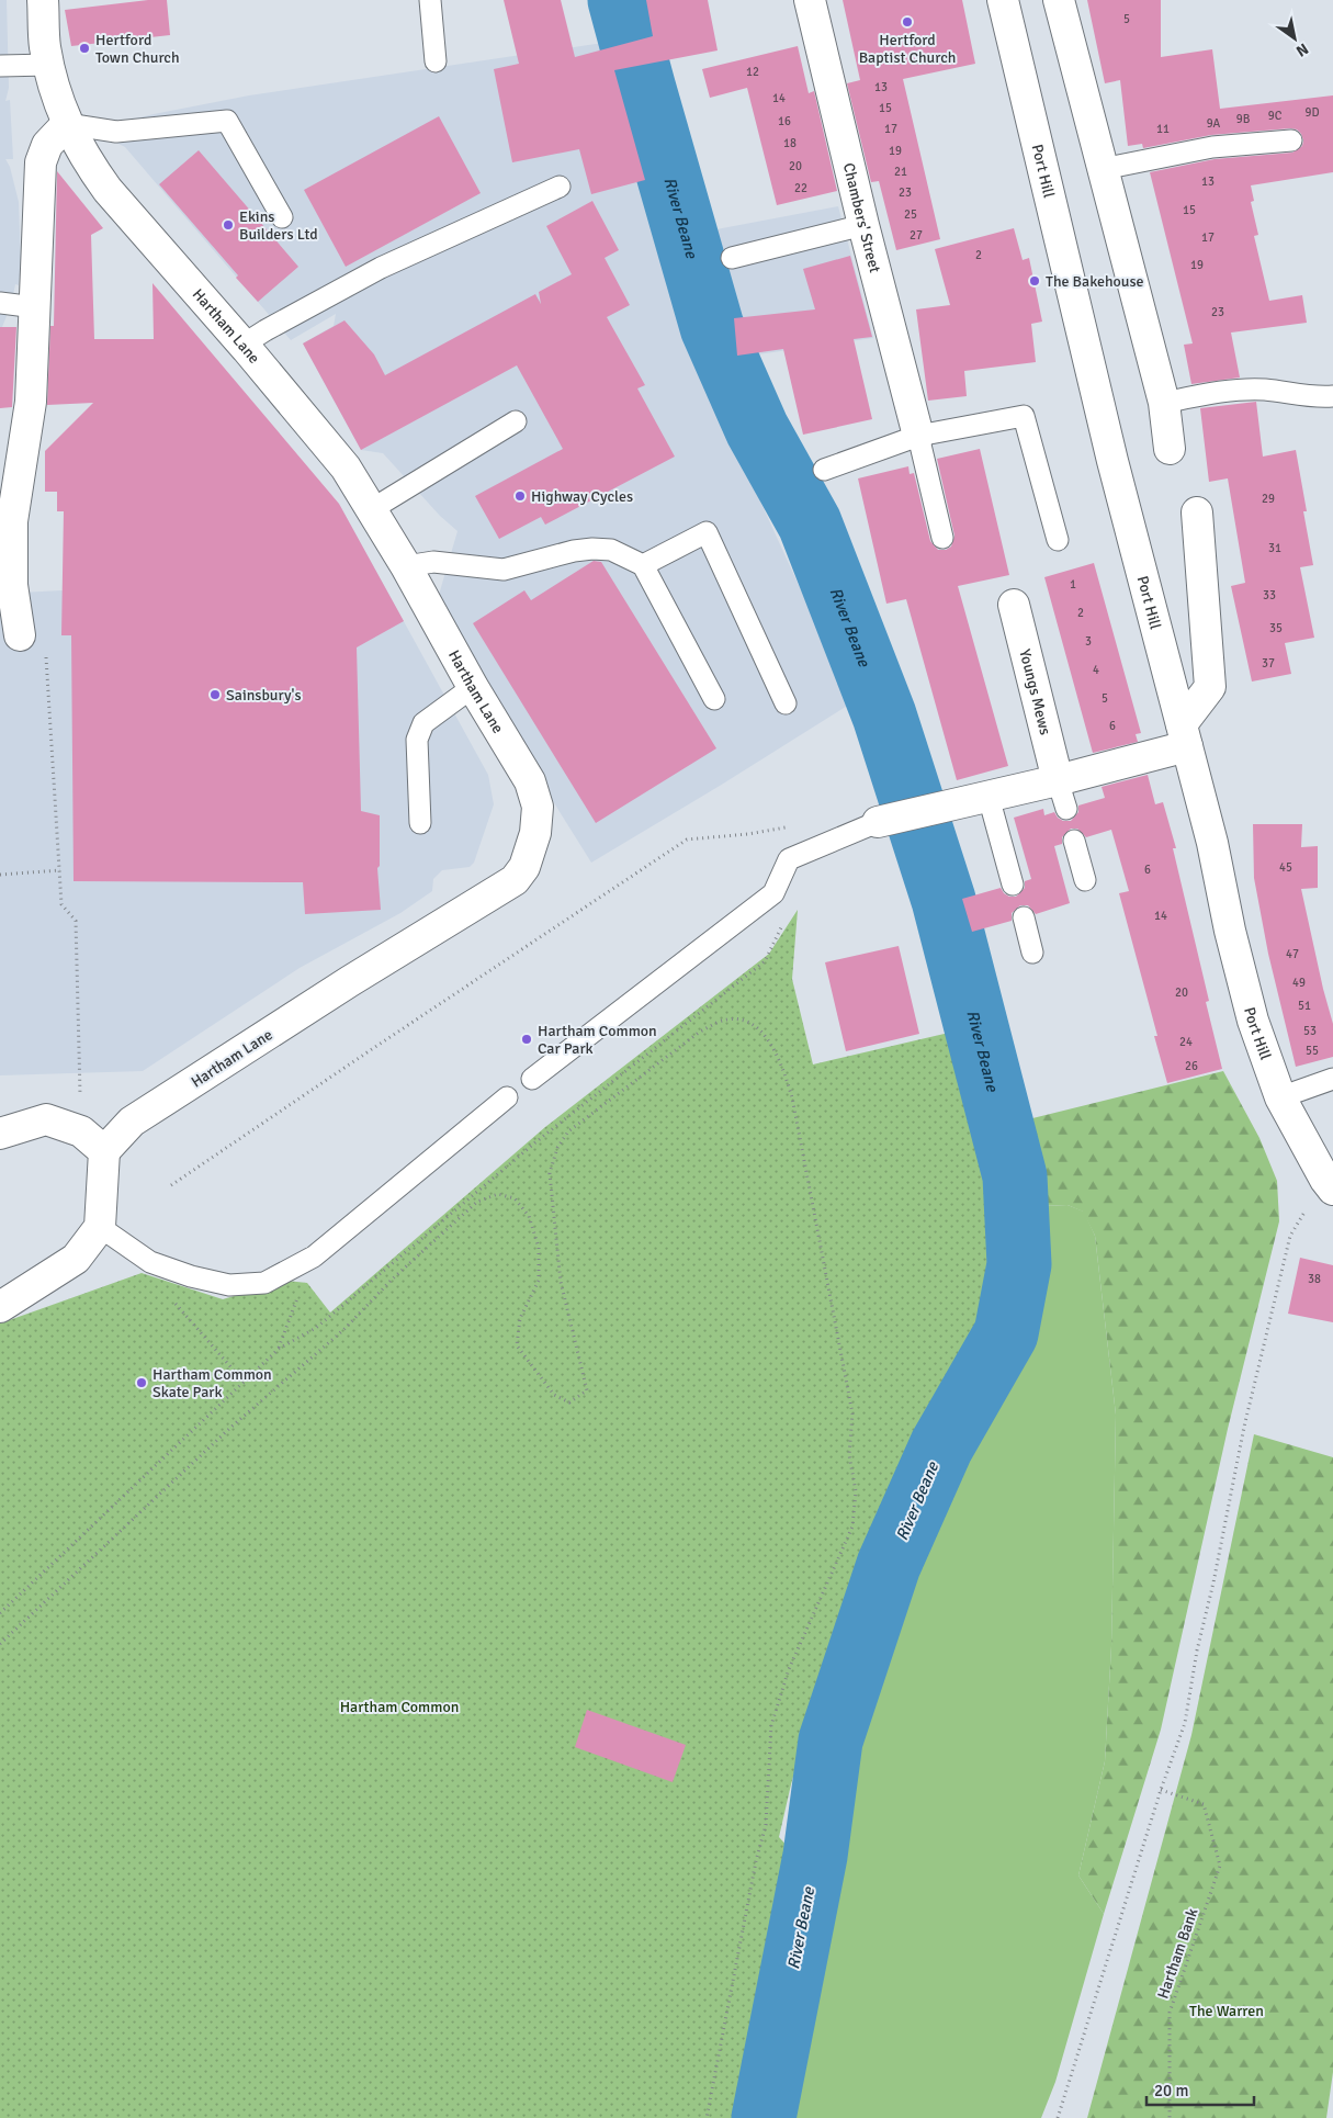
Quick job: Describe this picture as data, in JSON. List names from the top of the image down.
{
  "streets": {
    "street": [
      "Port Hill",
      "Chambers' Street",
      "Hartham Lane",
      "Youngs Mews"
    ],
    "path": ["Hartham Bank"]
  },
  "water": ["River Beane"],
  "parks": ["Hartham Common", "The Warren"],
  "places": [
    "Hertford Baptist Church",
    "Hertford Town Church",
    "Ekins Builders Ltd",
    "The Bakehouse",
    "Highway Cycles",
    "Sainsbury's",
    "Hartham Common Car Park",
    "Hartham Common Skate Park"
  ],
  "house_numbers": [
    "5",
    "12",
    "13",
    "14",
    "15",
    "9D",
    "9C",
    "9B",
    "16",
    "9A",
    "17",
    "11",
    "18",
    "19",
    "20",
    "21",
    "13",
    "22",
    "23",
    "15",
    "25",
    "27",
    "17",
    "2",
    "19",
    "23",
    "29",
    "31",
    "1",
    "33",
    "2",
    "35",
    "3",
    "37",
    "4",
    "5",
    "6",
    "45",
    "6",
    "14",
    "47",
    "49",
    "20",
    "51",
    "53",
    "24",
    "55",
    "26",
    "38"
  ],
  "scale_bar": "20 m",
  "north": "bottom right"
}
